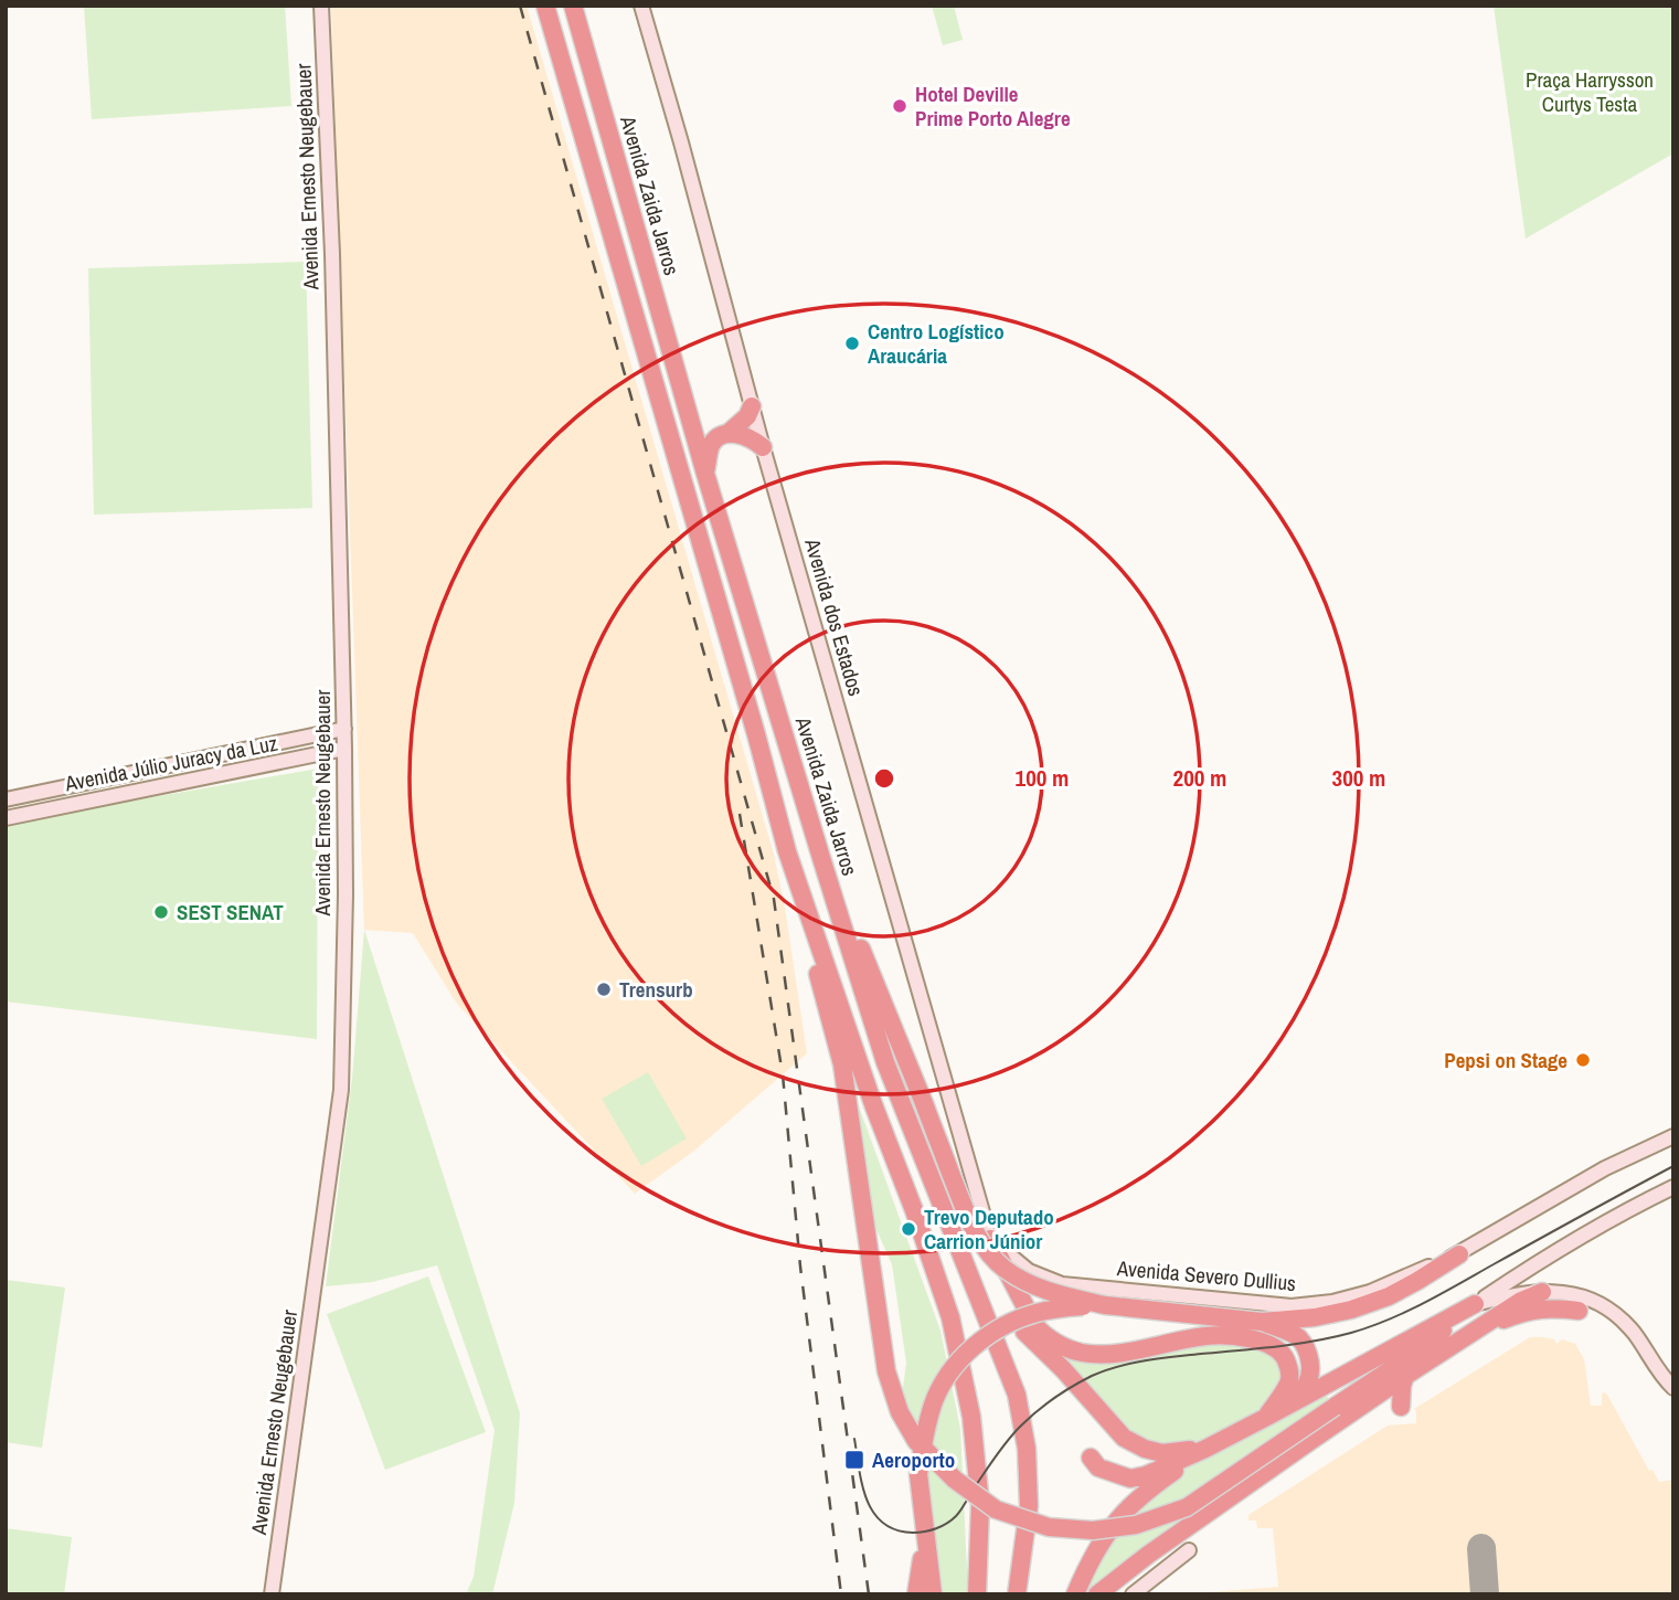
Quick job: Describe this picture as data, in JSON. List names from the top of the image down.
{
  "streets": {
    "highway": ["Avenida Zaida Jarros"],
    "street": [
      "Avenida Ernesto Neugebauer",
      "Avenida dos Estados",
      "Avenida Júlio Juracy da Luz",
      "Avenida Severo Dullius"
    ]
  },
  "crossings": [
    ["Avenida Ernesto Neugebauer", "Avenida Júlio Juracy da Luz"],
    ["Avenida dos Estados", "Avenida Severo Dullius"]
  ],
  "parks": ["Praça Harrysson Curtys Testa"],
  "places": {
    "other": [
      "Hotel Deville Prime Porto Alegre",
      "Centro Logístico Araucária",
      "SEST SENAT",
      "Trensurb",
      "Pepsi on Stage",
      "Trevo Deputado Carrion Júnior"
    ],
    "transit": ["Aeroporto"]
  },
  "rings": ["100 m", "200 m", "300 m"]
}
